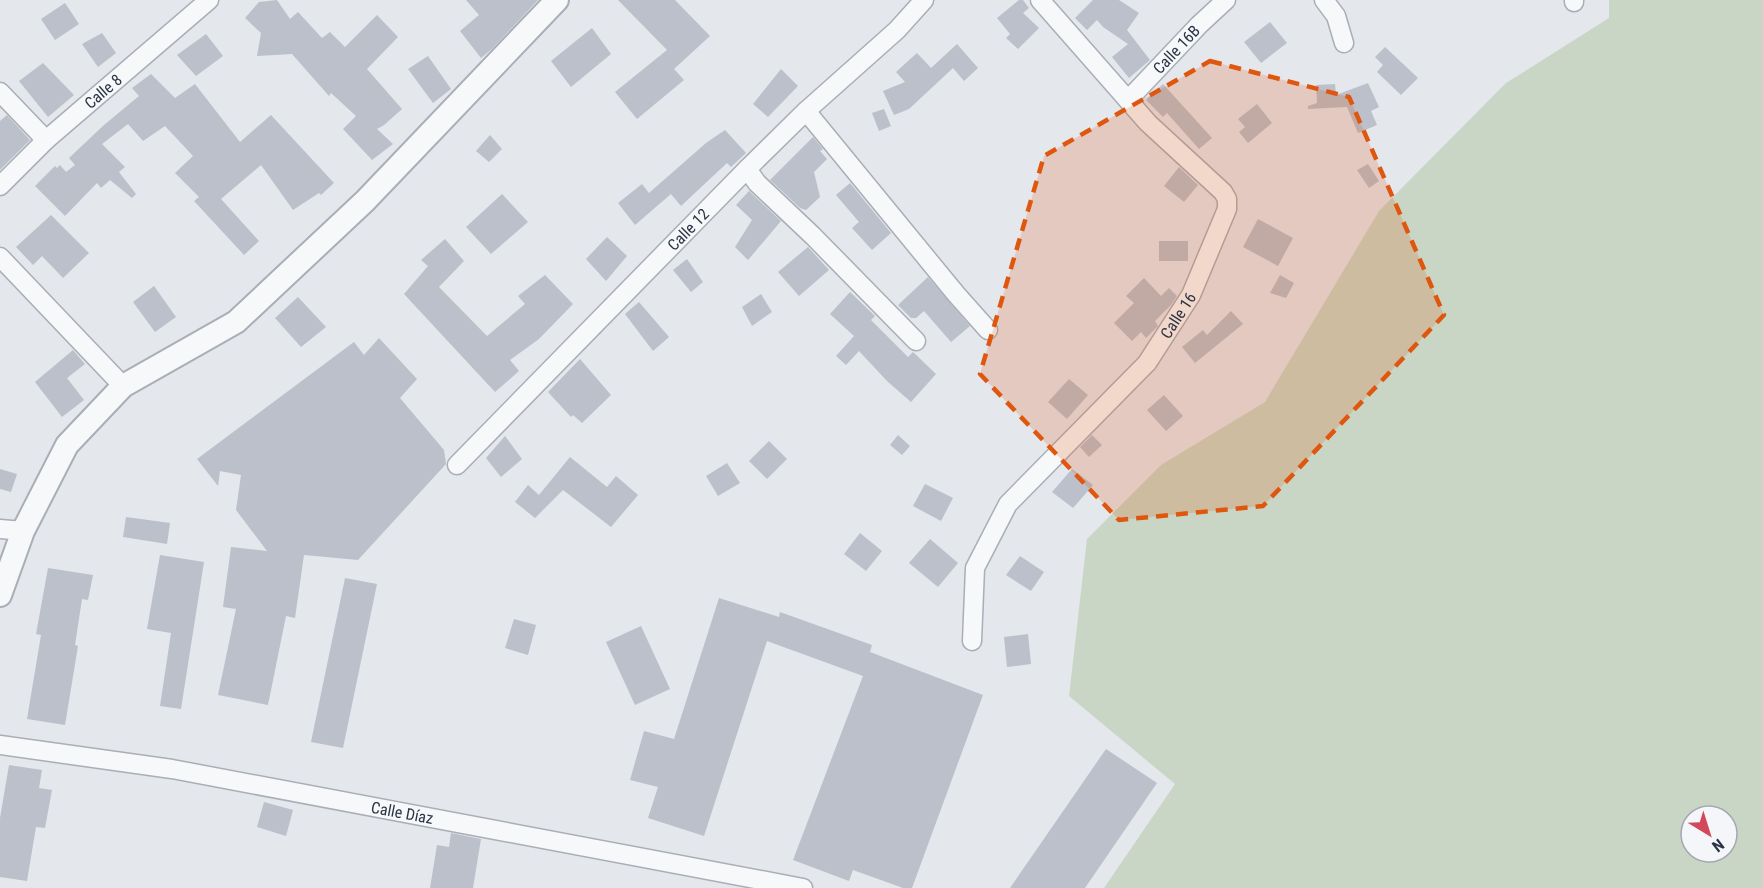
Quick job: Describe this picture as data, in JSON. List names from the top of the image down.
{
  "streets": {
    "street": [
      "Calle 16B",
      "Calle 8",
      "Calle 12",
      "Calle 16",
      "Calle Díaz"
    ]
  },
  "crossings": [
    ["Calle 16B", "Calle 16"]
  ],
  "north": "bottom right"
}
